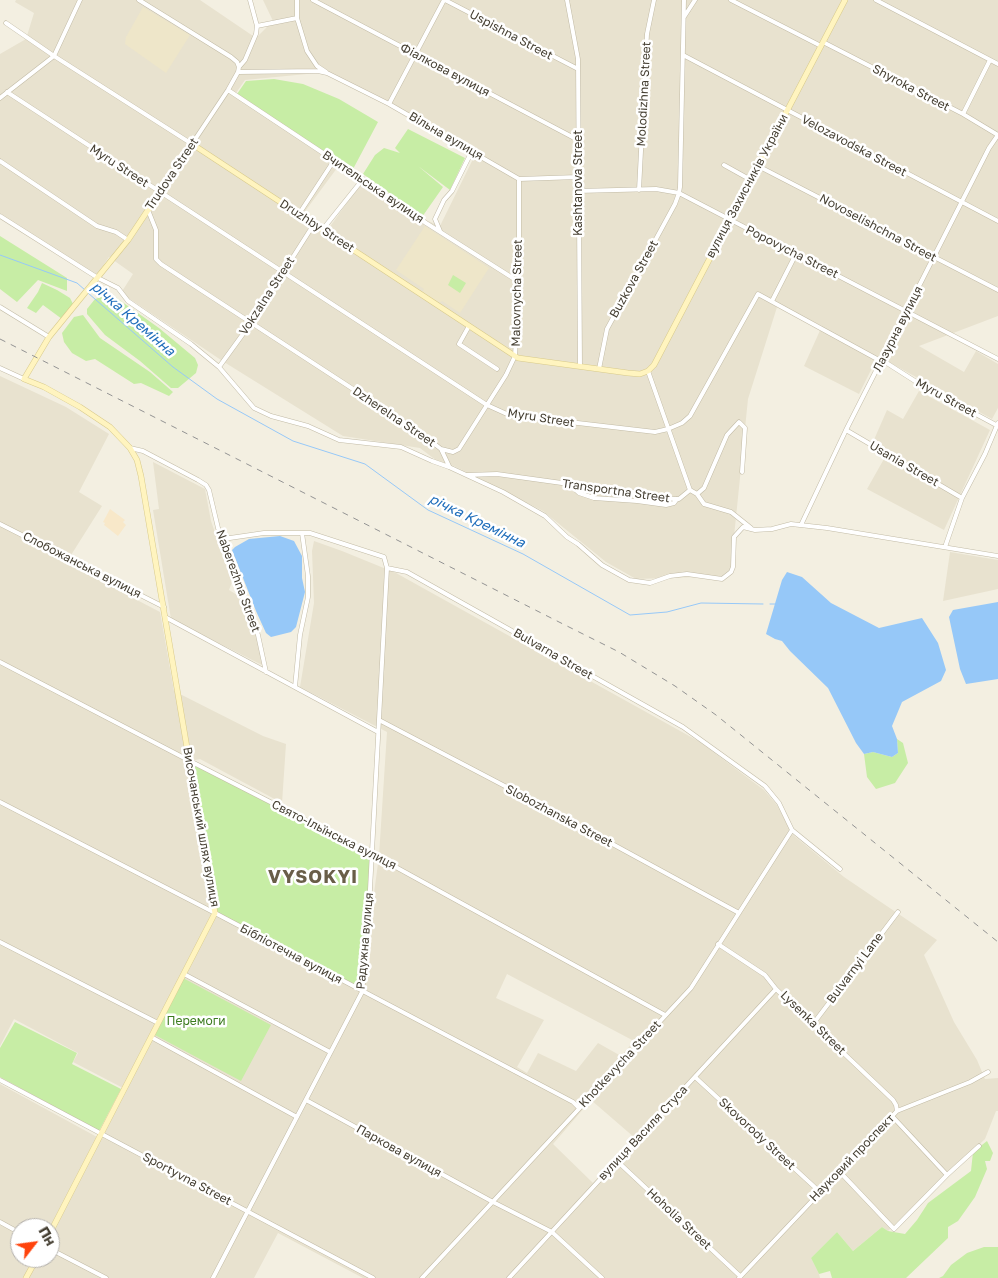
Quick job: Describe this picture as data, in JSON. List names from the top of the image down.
{
  "streets": {
    "street": [
      "Uspishna Street",
      "Фіалкова вулиця",
      "Shyroka Street",
      "Molodizhna Street",
      "Вільна вулиця",
      "Velozavodska Street",
      "Myru Street",
      "Trudova Street",
      "Kashtanova Street",
      "вулиця Захисників України",
      "Вчительська вулиця",
      "Druzhby Street",
      "Novoselishchna Street",
      "Popovycha Street",
      "Buzkova Street",
      "Malovnycha Street",
      "Vokzalna Street",
      "Лазурна вулиця",
      "Dzherelna Street",
      "Usania Street",
      "Transportna Street",
      "Слобожанська вулиця",
      "Naberezhna Street",
      "Bulvarna Street",
      "Slobozhanska Street",
      "Височанський шлях вулиця",
      "Свято-Ільїнська вулиця",
      "Радужна вулиця",
      "Бібліотечна вулиця",
      "Bulvarnyi Lane",
      "Lysenka Street",
      "Khotkevycha Street",
      "вулиця Василя Стуса",
      "Skovorody Street",
      "Паркова вулиця",
      "Науковий проспект",
      "Sportyvna Street",
      "Hoholia Street"
    ]
  },
  "crossings": [
    ["Uspishna Street", "Kashtanova Street"],
    ["Фіалкова вулиця", "Kashtanova Street"],
    ["Shyroka Street", "вулиця Захисників України"],
    ["Shyroka Street", "Лазурна вулиця"],
    ["Molodizhna Street", "Popovycha Street"],
    ["Вільна вулиця", "Trudova Street"],
    ["Вільна вулиця", "Malovnycha Street"],
    ["Velozavodska Street", "вулиця Захисників України"],
    ["Velozavodska Street", "Лазурна вулиця"],
    ["Myru Street", "Trudova Street"],
    ["Myru Street", "Malovnycha Street"],
    ["Myru Street", "Vokzalna Street"],
    ["Myru Street", "Лазурна вулиця"],
    ["Trudova Street", "Вчительська вулиця"],
    ["Trudova Street", "Druzhby Street"],
    ["Trudova Street", "Dzherelna Street"],
    ["Kashtanova Street", "Druzhby Street"],
    ["Kashtanova Street", "Popovycha Street"],
    ["вулиця Захисників України", "Druzhby Street"],
    ["вулиця Захисників України", "Novoselishchna Street"],
    ["вулиця Захисників України", "Popovycha Street"],
    ["Вчительська вулиця", "Malovnycha Street"],
    ["Druzhby Street", "Buzkova Street"],
    ["Druzhby Street", "Malovnycha Street"],
    ["Druzhby Street", "Vokzalna Street"],
    ["Novoselishchna Street", "Лазурна вулиця"],
    ["Popovycha Street", "Buzkova Street"],
    ["Popovycha Street", "Лазурна вулиця"],
    ["Malovnycha Street", "Dzherelna Street"],
    ["Vokzalna Street", "Dzherelna Street"],
    ["Лазурна вулиця", "Usania Street"],
    ["Слобожанська вулиця", "Височанський шлях вулиця"],
    ["Naberezhna Street", "Bulvarna Street"],
    ["Naberezhna Street", "Височанський шлях вулиця"],
    ["Bulvarna Street", "Радужна вулиця"],
    ["Bulvarna Street", "Khotkevycha Street"],
    ["Slobozhanska Street", "Радужна вулиця"],
    ["Slobozhanska Street", "Khotkevycha Street"],
    ["Височанський шлях вулиця", "Свято-Ільїнська вулиця"],
    ["Височанський шлях вулиця", "Бібліотечна вулиця"],
    ["Височанський шлях вулиця", "Sportyvna Street"],
    ["Свято-Ільїнська вулиця", "Радужна вулиця"],
    ["Свято-Ільїнська вулиця", "Khotkevycha Street"],
    ["Радужна вулиця", "Бібліотечна вулиця"],
    ["Радужна вулиця", "Паркова вулиця"],
    ["Радужна вулиця", "Sportyvna Street"],
    ["Бібліотечна вулиця", "Khotkevycha Street"],
    ["Bulvarnyi Lane", "Lysenka Street"],
    ["Lysenka Street", "Khotkevycha Street"],
    ["Lysenka Street", "вулиця Василя Стуса"],
    ["Lysenka Street", "Науковий проспект"],
    ["Khotkevycha Street", "Паркова вулиця"],
    ["вулиця Василя Стуса", "Skovorody Street"],
    ["вулиця Василя Стуса", "Паркова вулиця"],
    ["вулиця Василя Стуса", "Hoholia Street"],
    ["Skovorody Street", "Науковий проспект"],
    ["Науковий проспект", "Hoholia Street"]
  ],
  "districts": ["VYSOKYI"],
  "water": ["річка Кремінна"],
  "parks": ["Перемоги"],
  "north": "top right"
}
